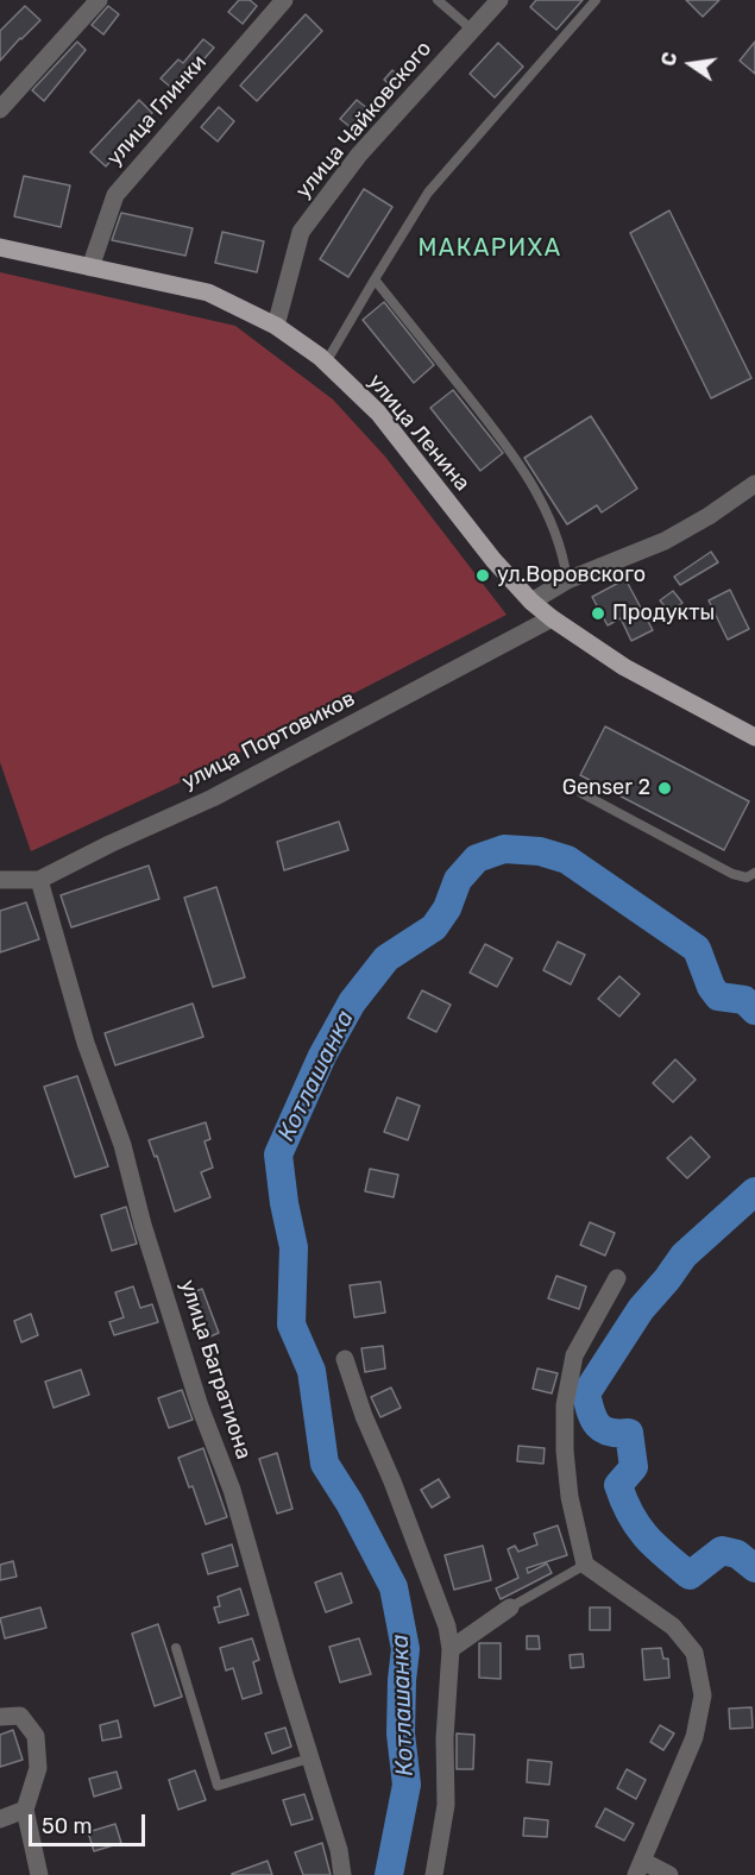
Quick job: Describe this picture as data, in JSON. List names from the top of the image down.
{
  "streets": {
    "main road": ["улица Ленина"],
    "street": [
      "улица Глинки",
      "улица Чайковского",
      "улица Портовиков",
      "улица Багратиона"
    ]
  },
  "crossings": [
    ["улица Глинки", "улица Ленина"],
    ["улица Чайковского", "улица Ленина"],
    ["улица Ленина", "улица Портовиков"],
    ["улица Портовиков", "улица Багратиона"]
  ],
  "districts": ["МАКАРИХА"],
  "water": ["Котлашанка"],
  "places": ["ул.Воровского", "Продукты", "Genser 2"],
  "scale_bar": "50 m",
  "north": "left"
}
